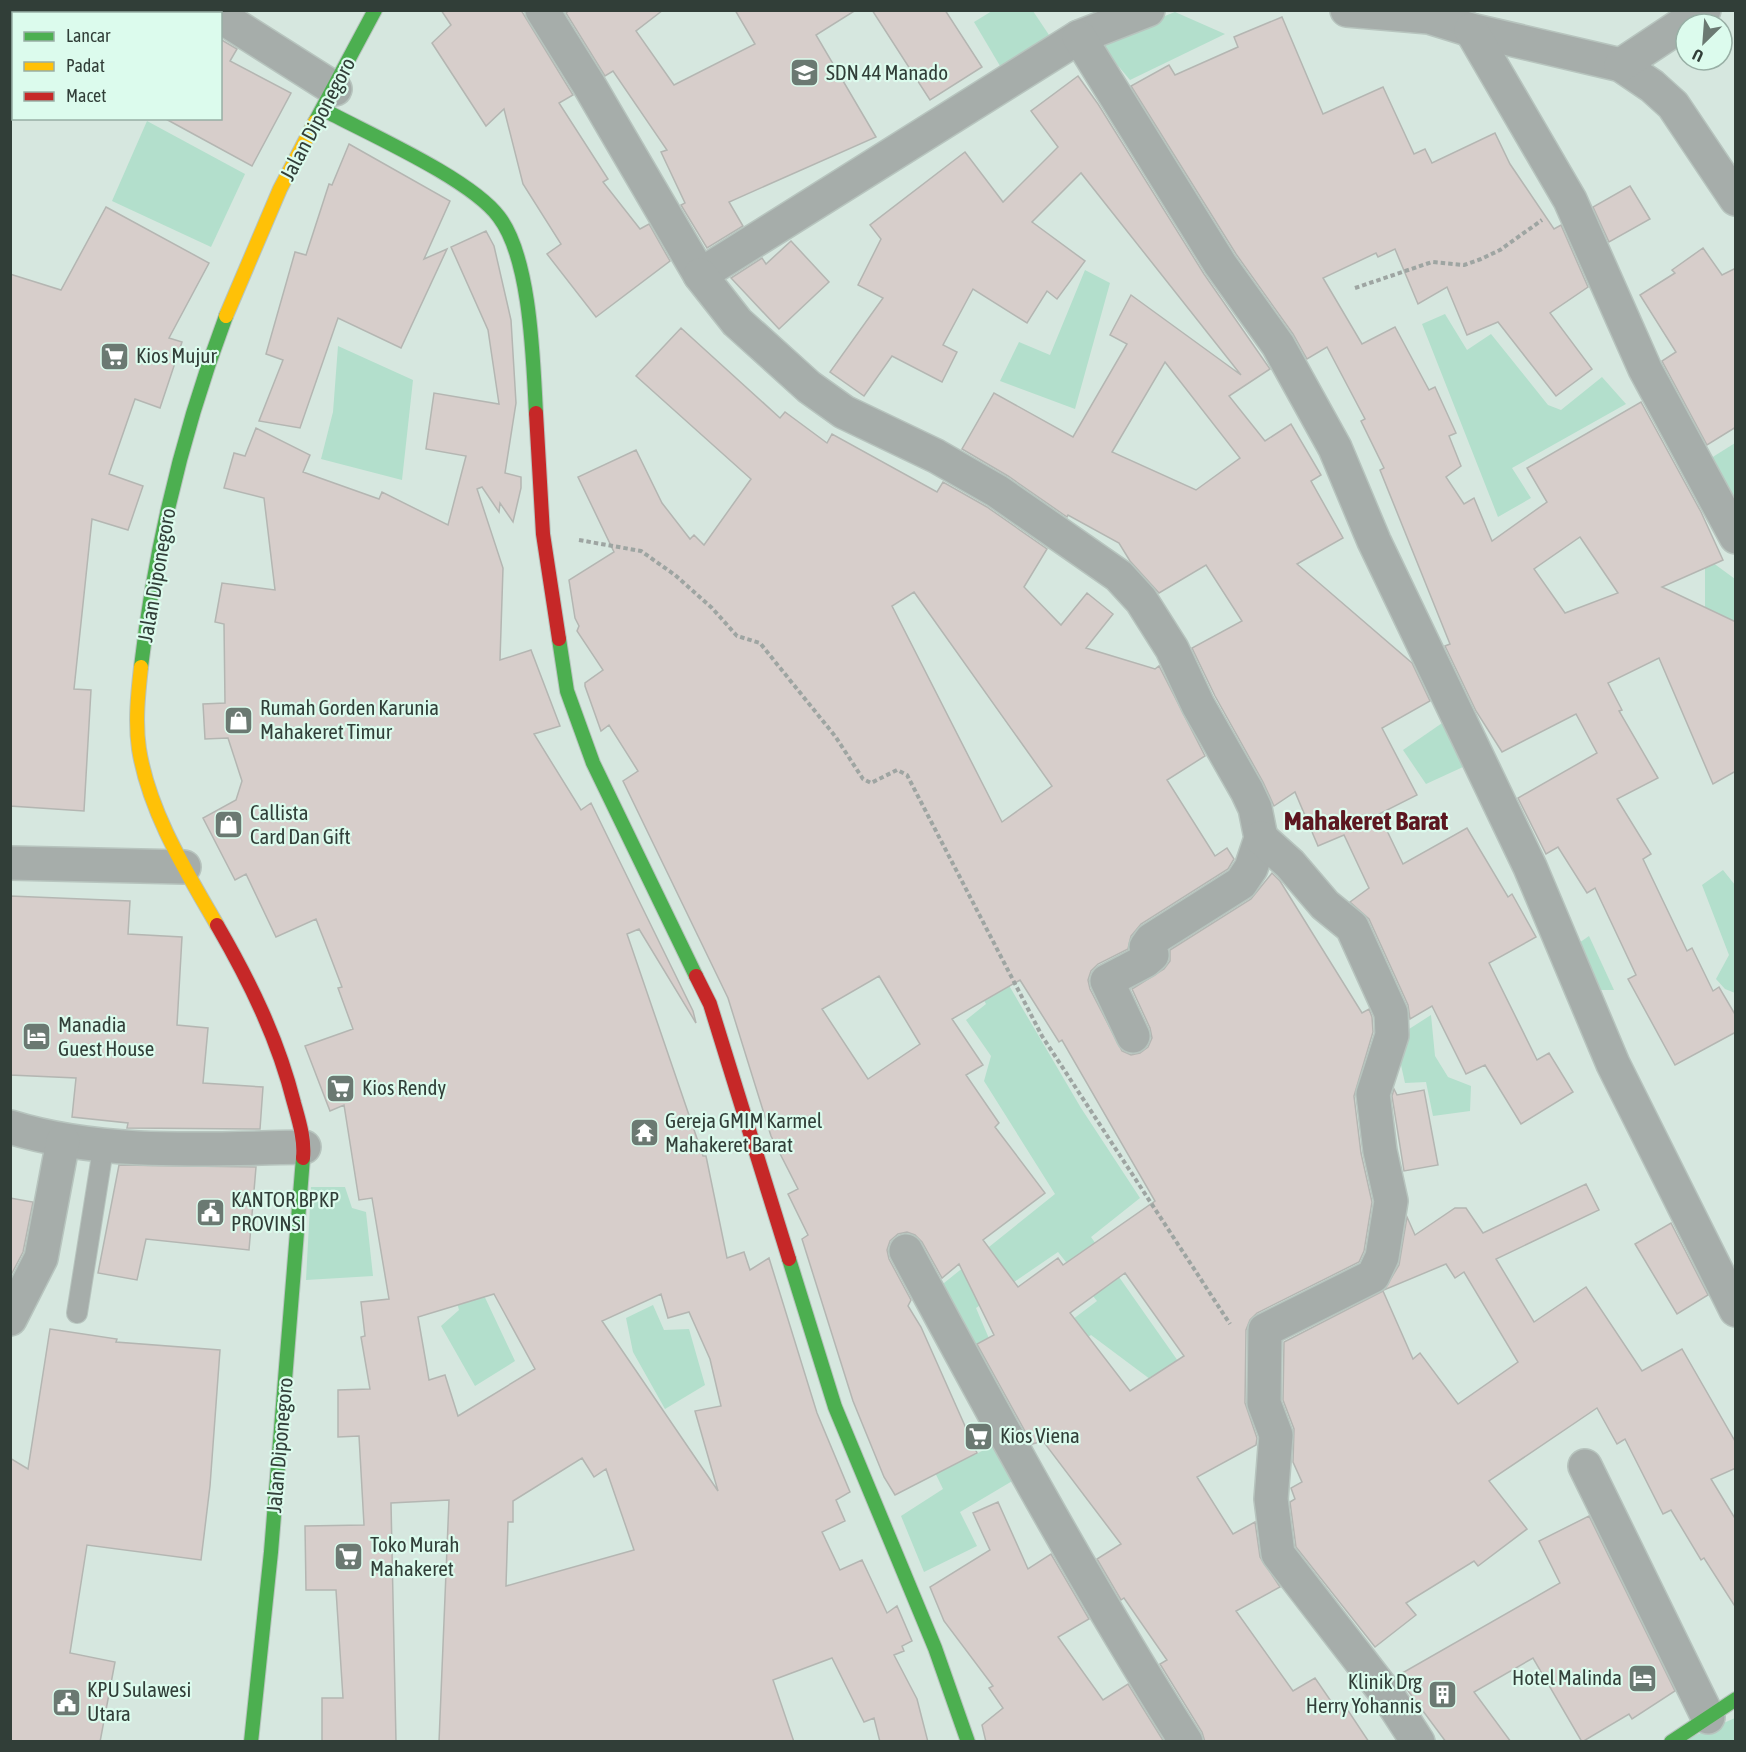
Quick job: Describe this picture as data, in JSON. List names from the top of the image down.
{
  "streets": {
    "street": ["Jalan Diponegoro"]
  },
  "districts": ["Mahakeret Barat"],
  "places": {
    "school or university": ["SDN 44 Manado"],
    "supermarket": [
      "Kios Mujur",
      "Kios Rendy",
      "Kios Viena",
      "Toko Murah Mahakeret"
    ],
    "shop": ["Rumah Gorden Karunia Mahakeret Timur", "Callista Card Dan Gift"],
    "hotel": ["Manadia Guest House", "Hotel Malinda"],
    "temple": ["Gereja GMIM Karmel Mahakeret Barat"],
    "public building": ["KANTOR BPKP PROVINSI", "KPU Sulawesi Utara"],
    "building": ["Klinik Drg Herry Yohannis"]
  },
  "legend": ["Lancar", "Padat", "Macet"],
  "north": "bottom left"
}
